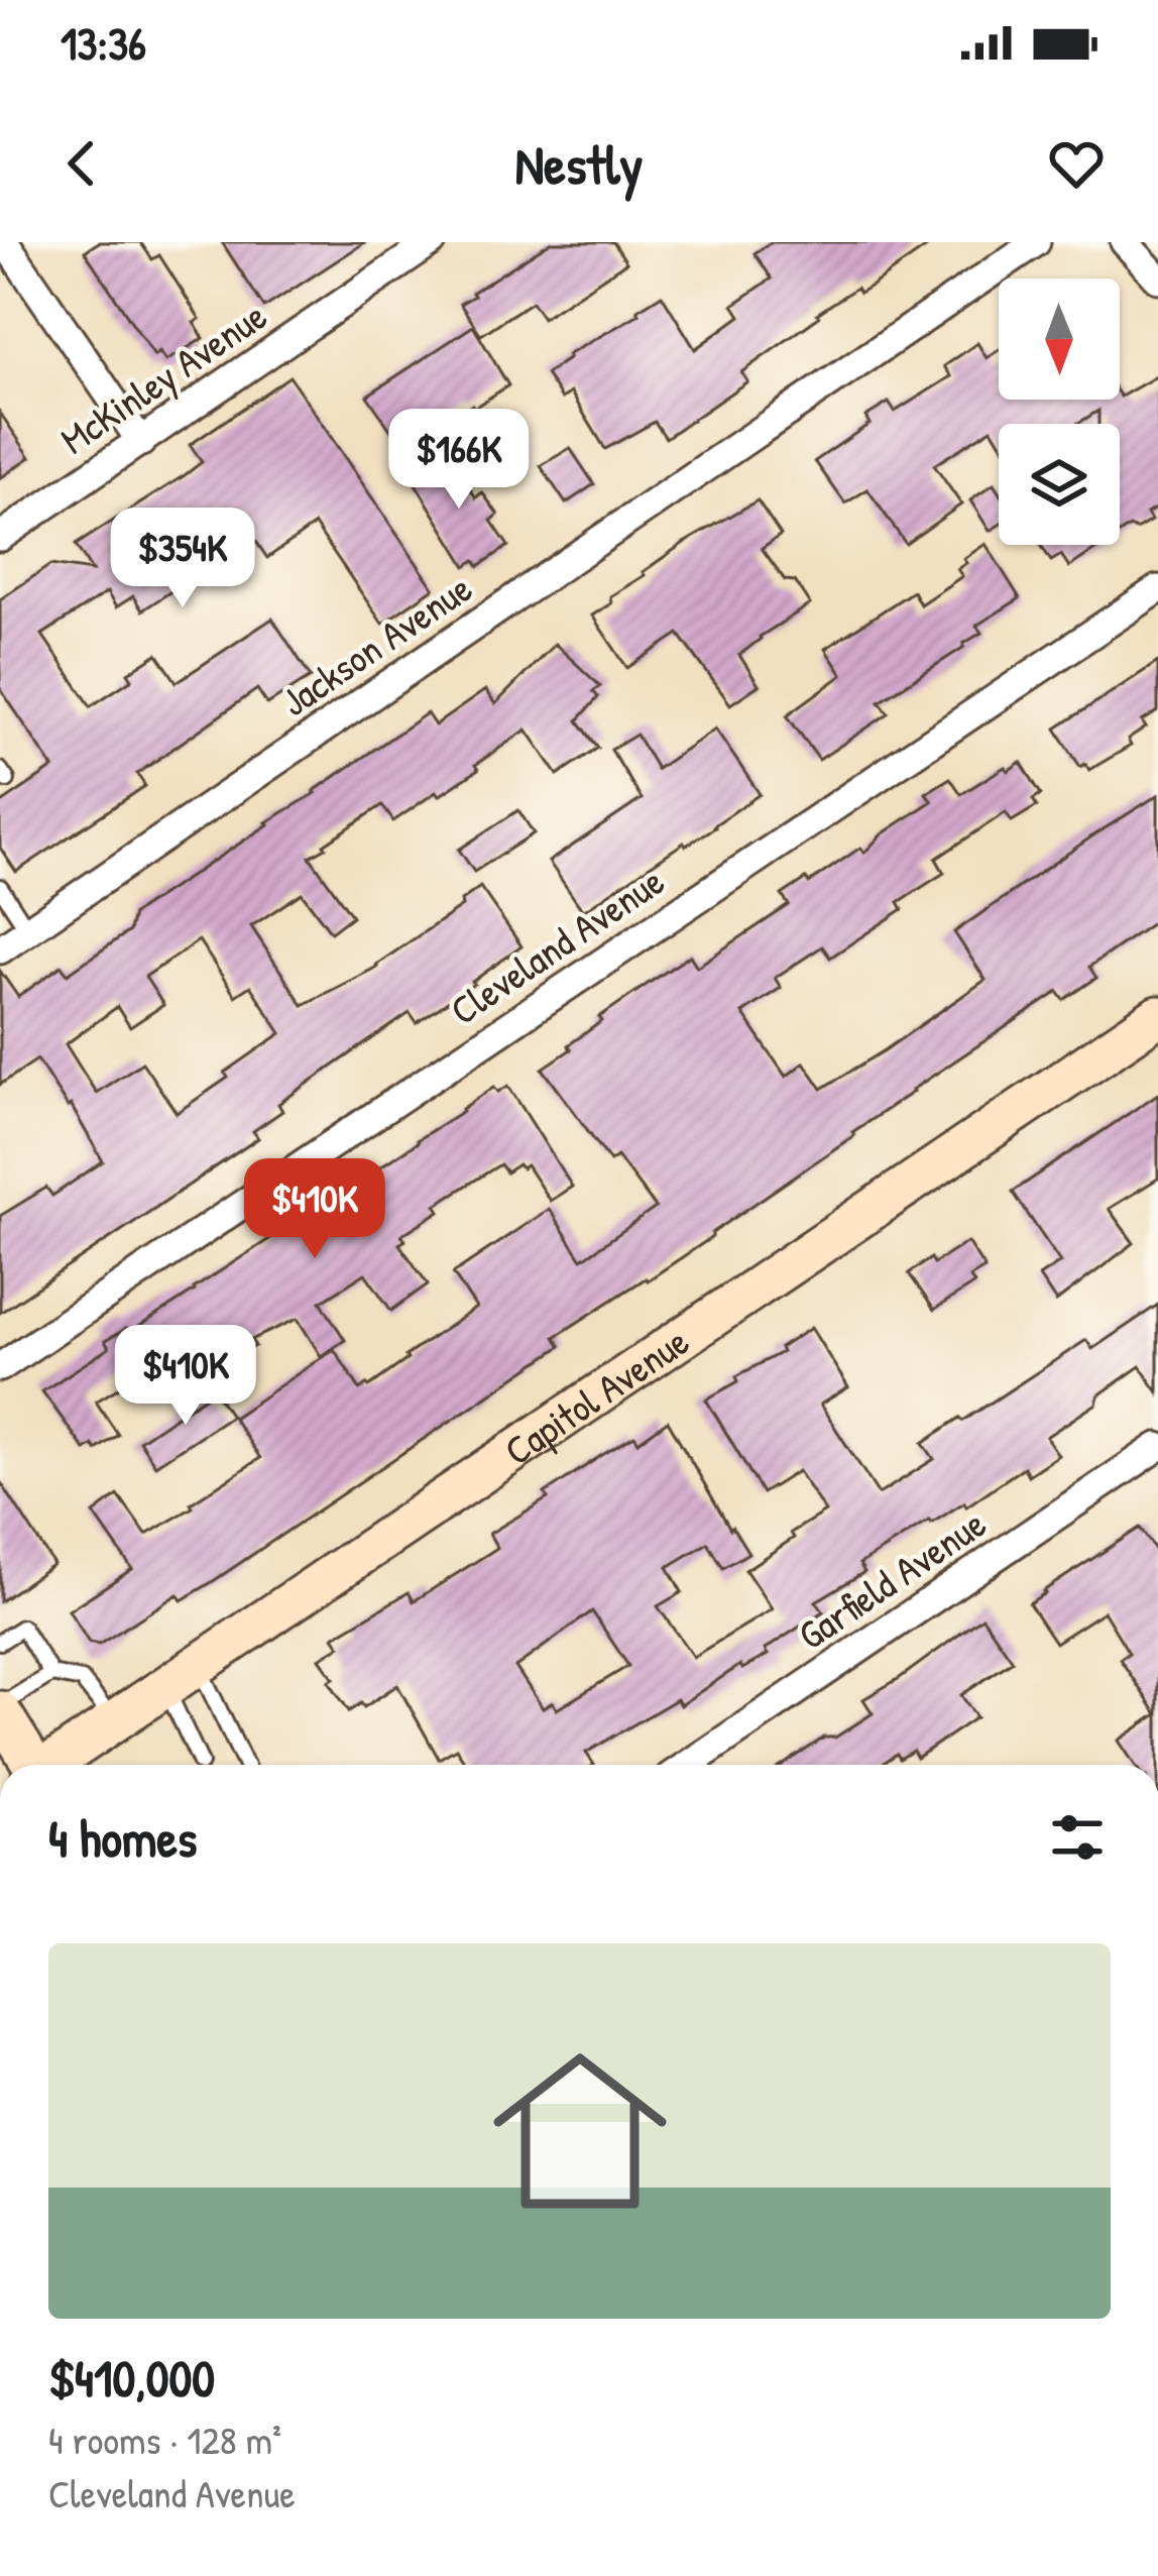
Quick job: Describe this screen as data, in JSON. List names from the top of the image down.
{
  "streets": {
    "main road": ["Capitol Avenue"],
    "street": [
      "McKinley Avenue",
      "Jackson Avenue",
      "Cleveland Avenue",
      "Garfield Avenue"
    ]
  },
  "north": "bottom",
  "page": {
    "status": "13:36",
    "header": "Nestly",
    "price": [
      "$166K",
      "$354K",
      "$410K",
      "$410K"
    ],
    "heading": "4 homes",
    "list": [
      {
        "name": "$410,000",
        "note": "4 rooms · 128 m² · Cleveland Avenue"
      }
    ]
  }
}
